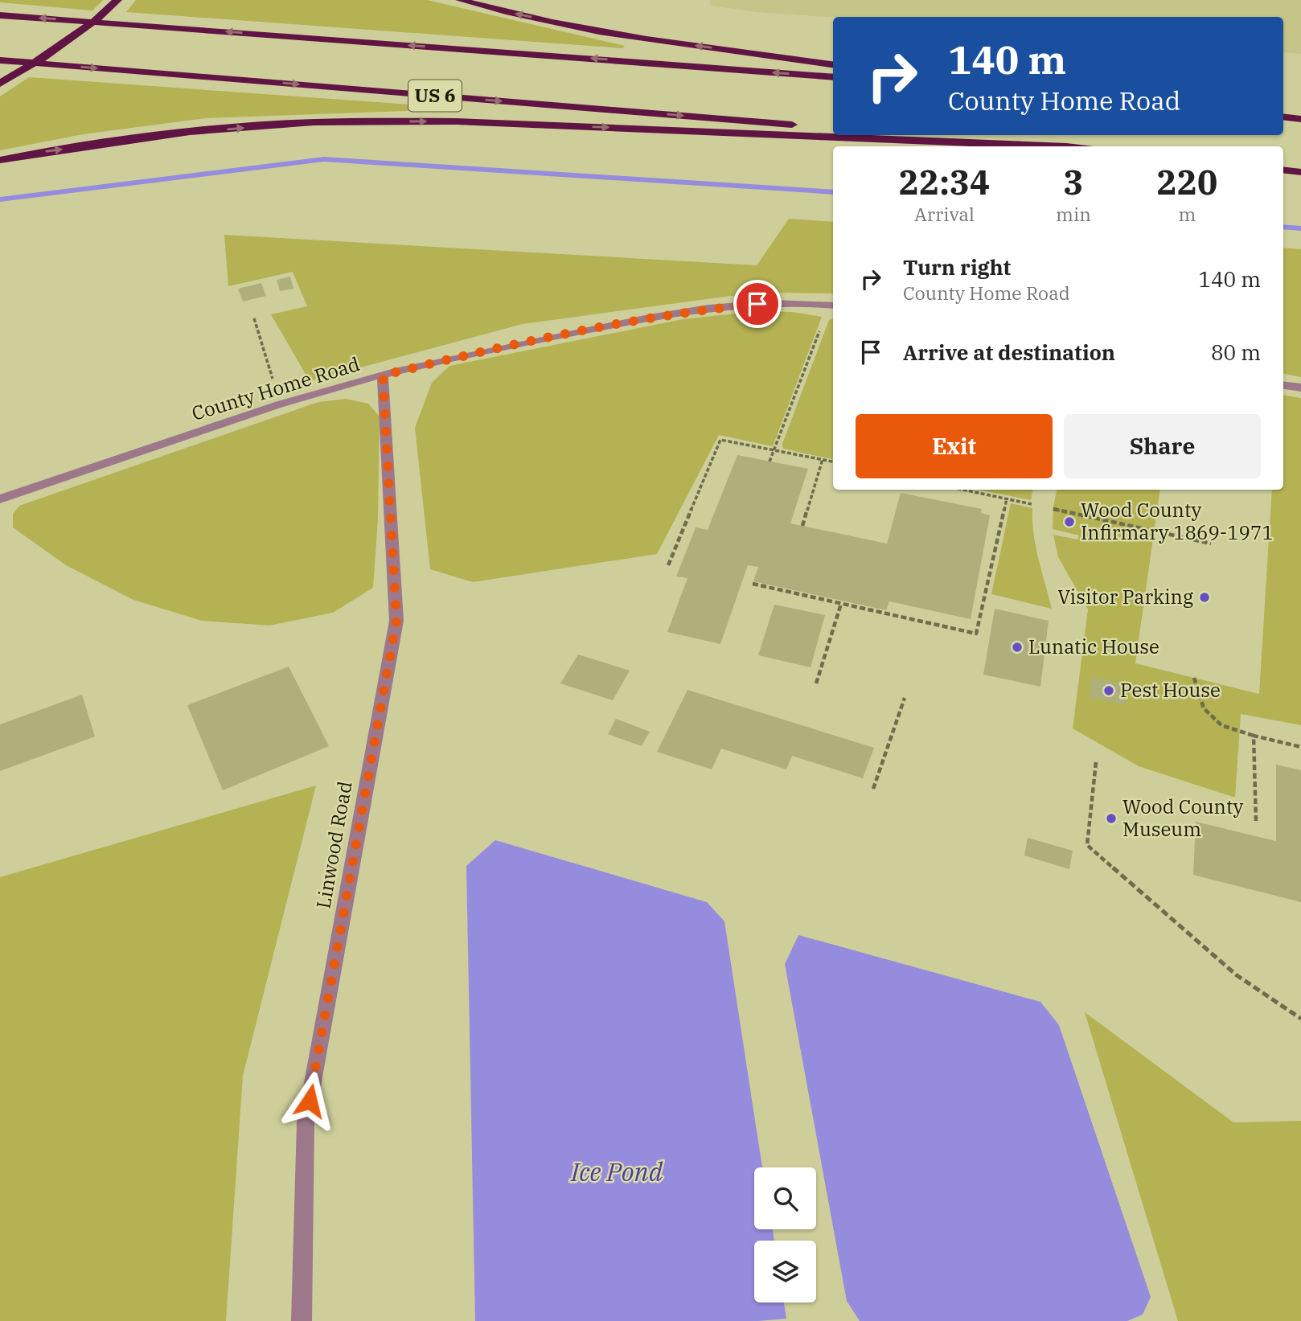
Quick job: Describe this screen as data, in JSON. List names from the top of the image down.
{
  "streets": {
    "highway": ["US 6"],
    "street": ["County Home Road", "Linwood Road"]
  },
  "crossings": [
    ["County Home Road", "Linwood Road"]
  ],
  "water": ["Ice Pond"],
  "places": [
    "Wood County Infirmary 1869-1971",
    "Visitor Parking",
    "Lunatic House",
    "Pest House",
    "Wood County Museum"
  ],
  "page": {
    "turn": ["140 m", "County Home Road"],
    "eta": [
      "22:34",
      "Arrival",
      "3",
      "min",
      "220",
      "m"
    ],
    "list": [
      {
        "name": "Turn right",
        "note": "County Home Road",
        "value": "140 m"
      },
      {
        "name": "Arrive at destination",
        "value": "80 m"
      }
    ],
    "buttons": ["Exit", "Share"]
  }
}
